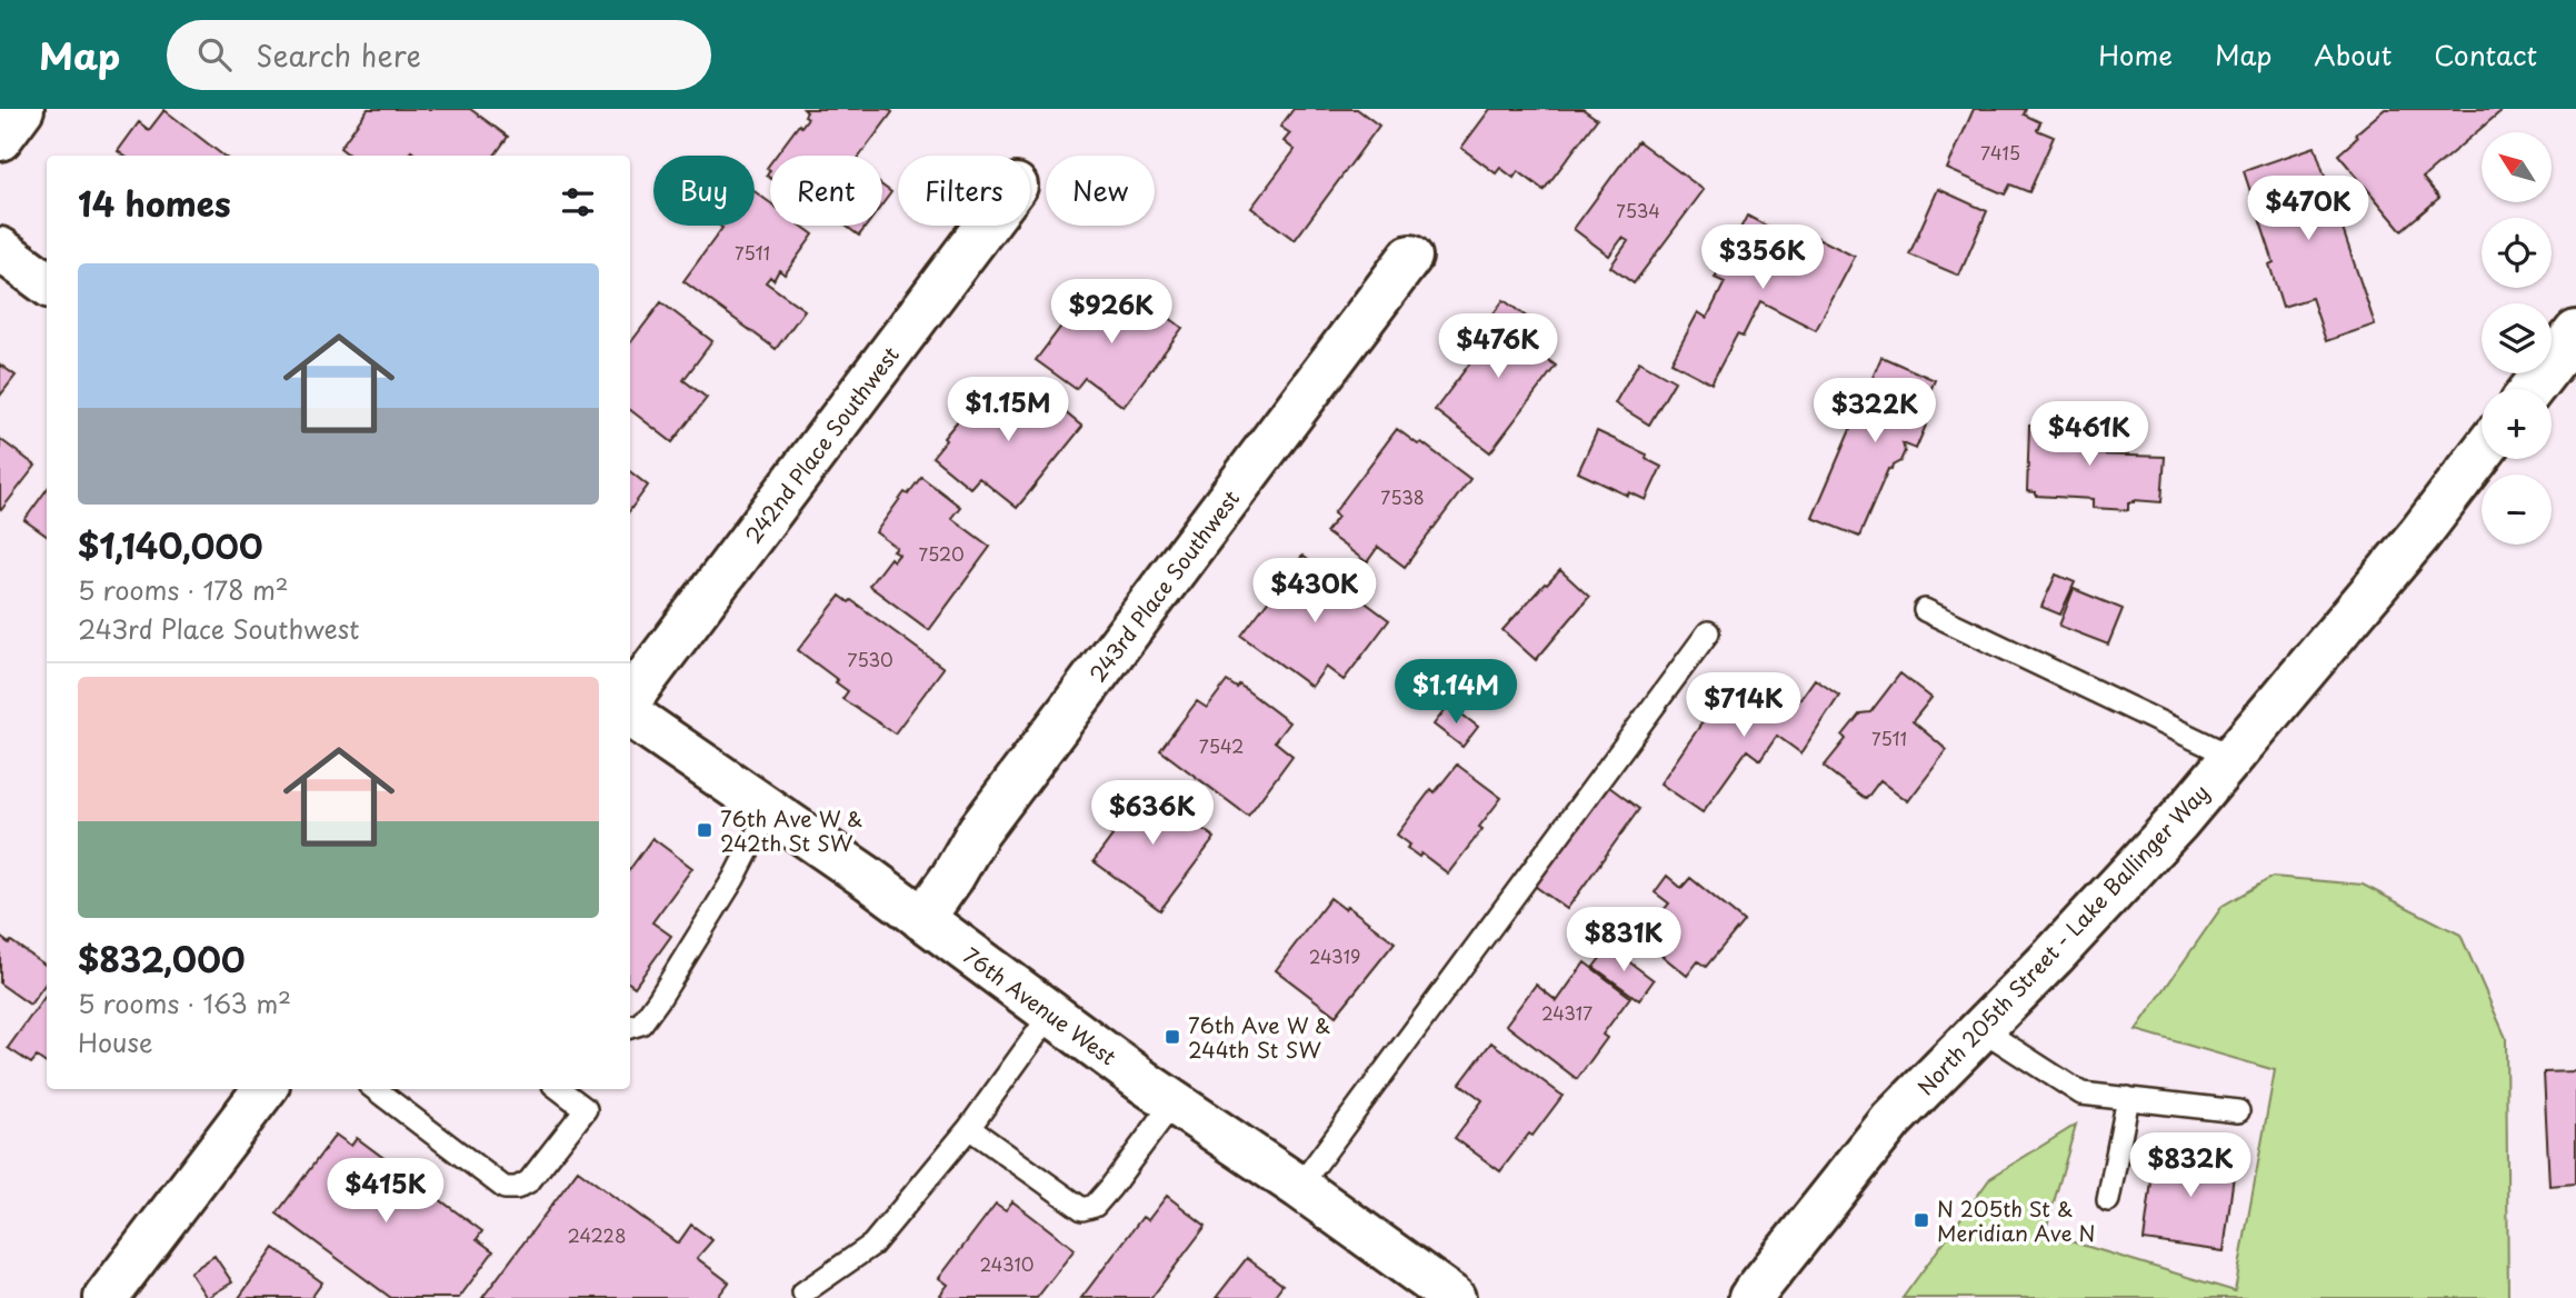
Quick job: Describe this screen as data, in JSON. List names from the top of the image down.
{
  "streets": {
    "street": [
      "242nd Place Southwest",
      "243rd Place Southwest",
      "North 205th Street - Lake Ballinger Way",
      "76th Avenue West"
    ]
  },
  "crossings": [
    ["243rd Place Southwest", "76th Avenue West"]
  ],
  "places": {
    "transit": ["76th Ave W & 242th St SW", "76th Ave W & 244th St SW", "N 205th St & Meridian Ave N"]
  },
  "house_numbers": [
    "7415",
    "7534",
    "7511",
    "7538",
    "7520",
    "7530",
    "7511",
    "7542",
    "24319",
    "24317",
    "24228",
    "24310"
  ],
  "north": "top left",
  "page": {
    "header": "Map",
    "search": "Search here",
    "nav": [
      "Home",
      "Map",
      "About",
      "Contact"
    ],
    "map_buttons": ["+", "−"],
    "chip": [
      "Buy",
      "Rent",
      "Filters",
      "New"
    ],
    "heading": "14 homes",
    "price": [
      "$470K",
      "$356K",
      "$926K",
      "$476K",
      "$1.15M",
      "$322K",
      "$461K",
      "$430K",
      "$1.14M",
      "$714K",
      "$636K",
      "$831K",
      "$832K",
      "$415K"
    ],
    "list": [
      {
        "name": "$1,140,000",
        "note": "5 rooms · 178 m² · 243rd Place Southwest"
      },
      {
        "name": "$832,000",
        "note": "5 rooms · 163 m² · House"
      }
    ]
  }
}
